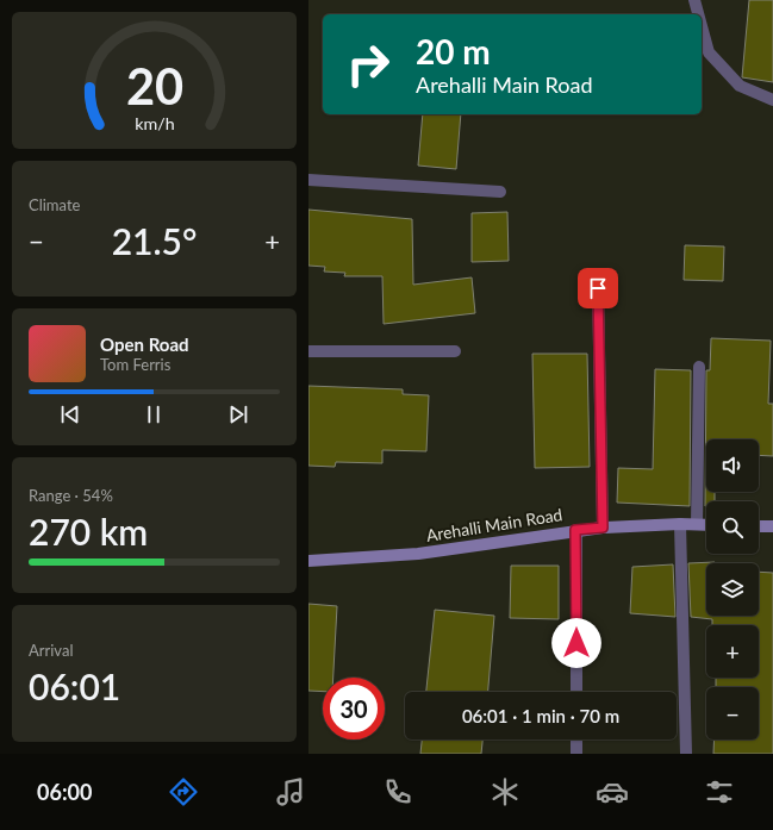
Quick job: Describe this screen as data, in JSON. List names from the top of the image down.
{
  "streets": {
    "street": ["Arehalli Main Road"]
  },
  "page": {
    "turn": ["20 m", "Arehalli Main Road"],
    "tile": [
      "Climate",
      ["Range · 54%", "270 km"],
      ["Arrival", "06:01"]
    ],
    "heat": ["−", "21.5°", "+"],
    "song": ["Open Road", "Tom Ferris"],
    "map_buttons": ["+", "−"],
    "limit": "30",
    "trip": "06:01 · 1 min · 70 m",
    "tabs": "06:00",
    "gauge": ["20", "km/h"]
  }
}
